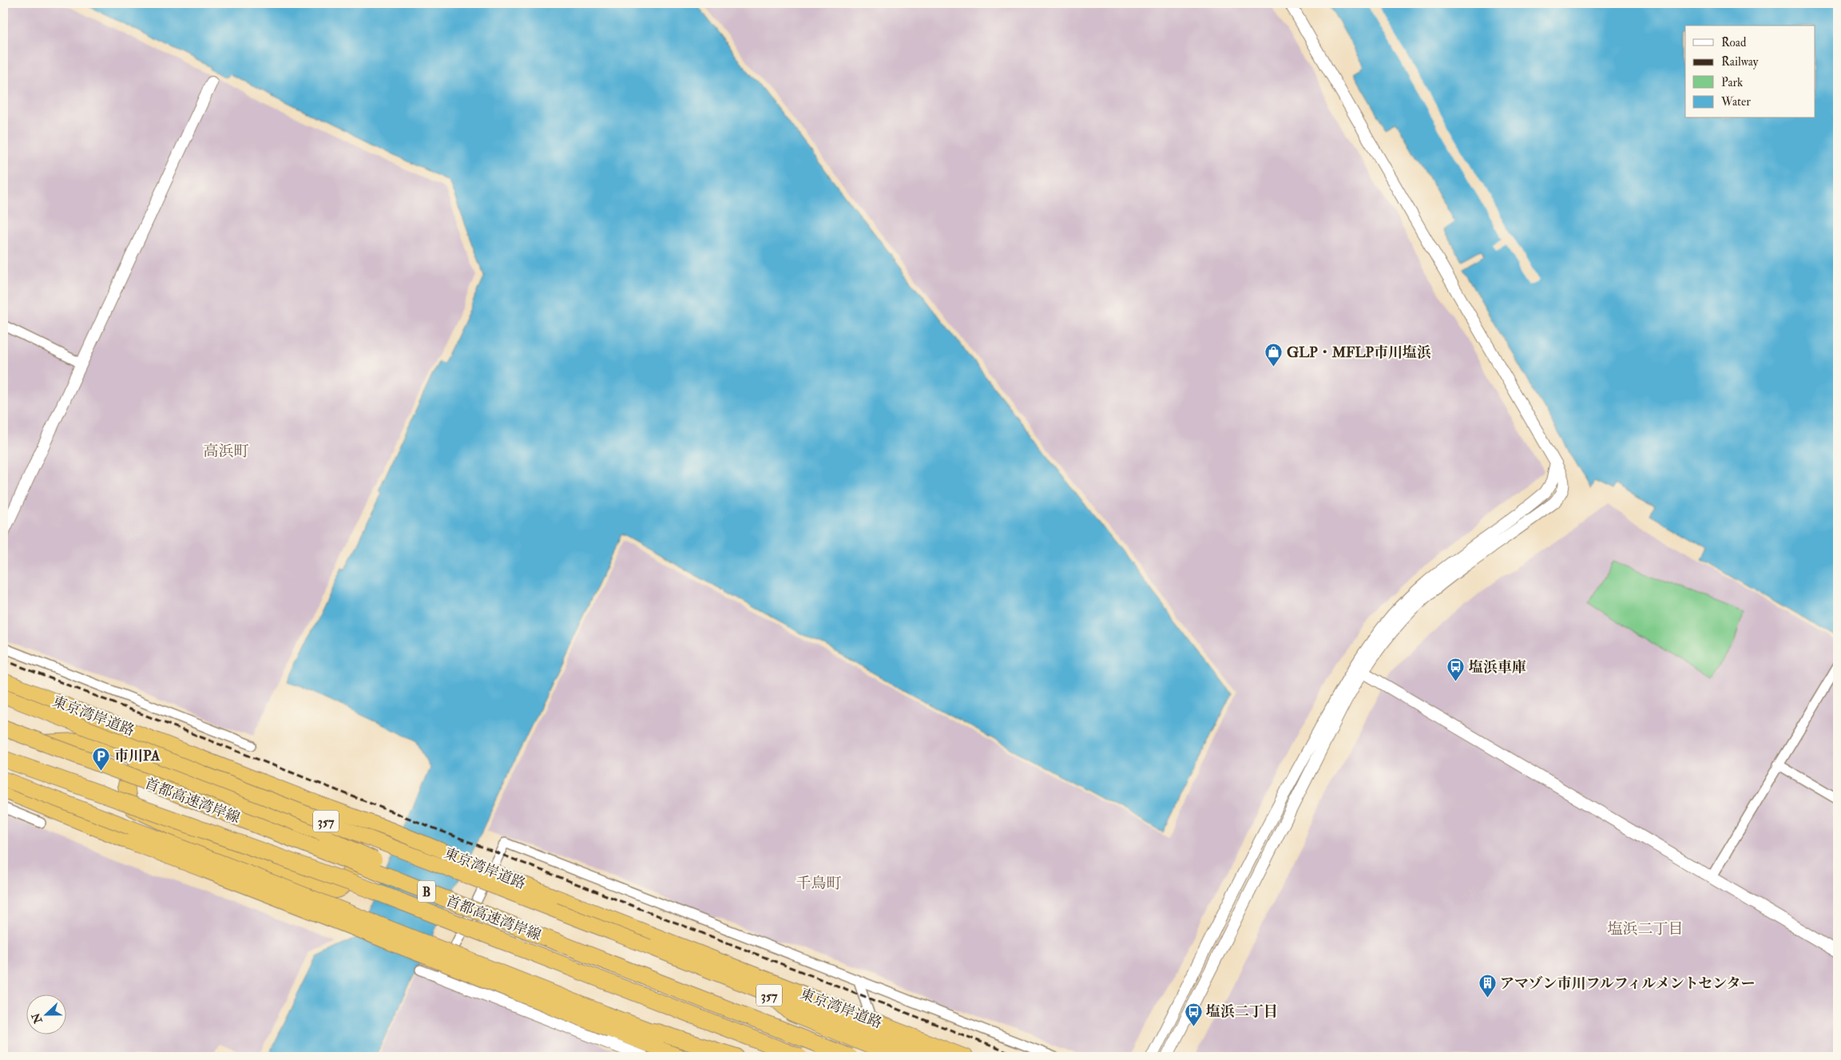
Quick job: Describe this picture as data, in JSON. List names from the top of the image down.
{
  "streets": {
    "highway": [
      "東京湾岸道路",
      "首都高速湾岸線",
      "357",
      "B"
    ]
  },
  "districts": ["高浜町", "千鳥町", "塩浜二丁目"],
  "places": {
    "shop": ["GLP・MFLP市川塩浜"],
    "bus stop": ["塩浜車庫", "塩浜二丁目"],
    "parking": ["市川PA"],
    "building": ["アマゾン市川フルフィルメントセンター"]
  },
  "legend": [
    "Road",
    "Railway",
    "Park",
    "Water"
  ],
  "north": "left"
}
